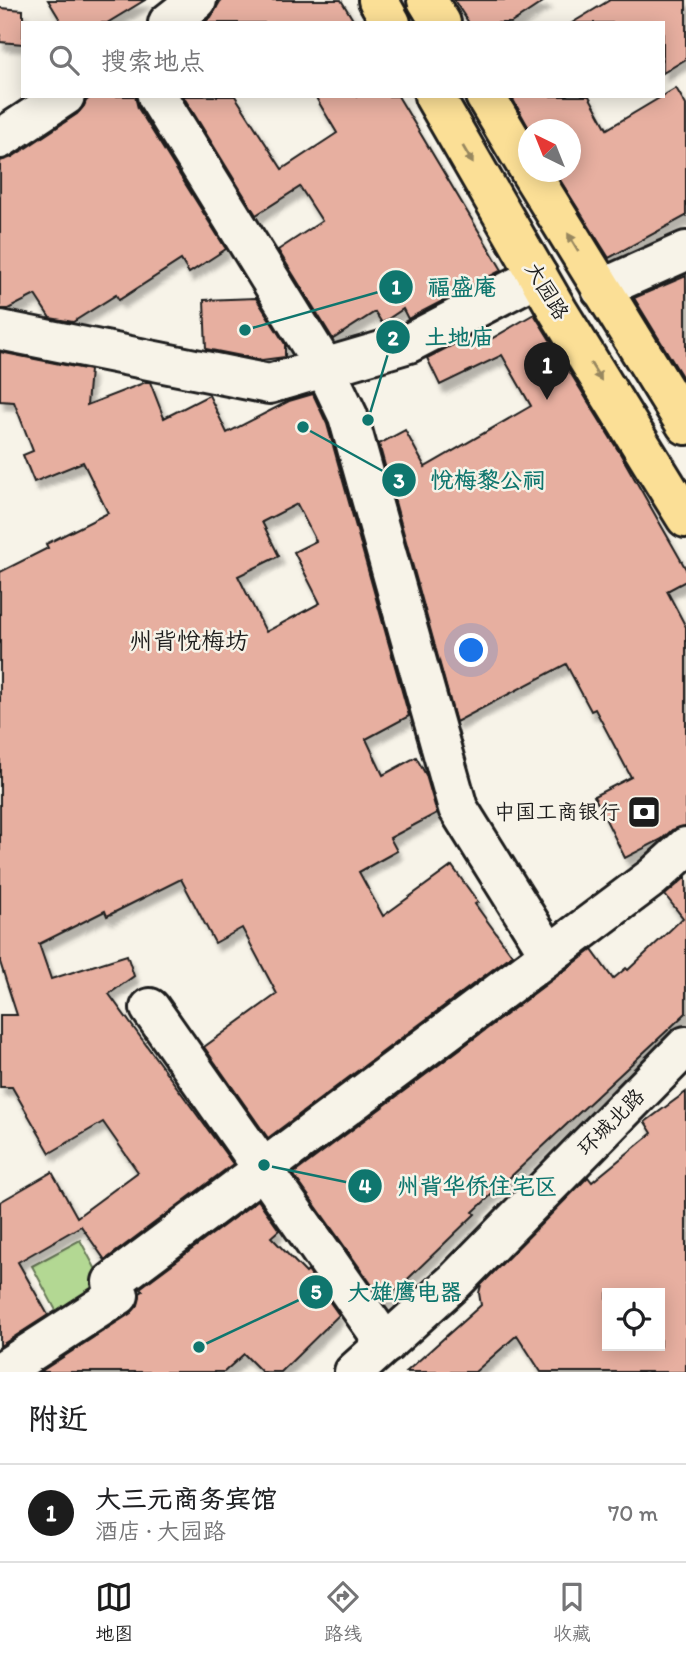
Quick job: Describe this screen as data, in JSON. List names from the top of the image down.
{
  "streets": {
    "main road": ["大园路"],
    "street": ["环城北路"]
  },
  "districts": ["州背悦梅坊"],
  "places": {
    "other": [
      "福盛庵",
      "土地庙",
      "悦梅黎公祠",
      "州背华侨住宅区",
      "大雄鹰电器"
    ],
    "bank": ["中国工商银行"]
  },
  "north": "top left",
  "page": {
    "search": "搜索地点",
    "pins": "1",
    "heading": "附近",
    "list": [
      {
        "mark": "1",
        "name": "大三元商务宾馆",
        "note": "酒店 · 大园路",
        "value": "70 m"
      }
    ],
    "nav": ["地图", "路线", "收藏"]
  }
}
